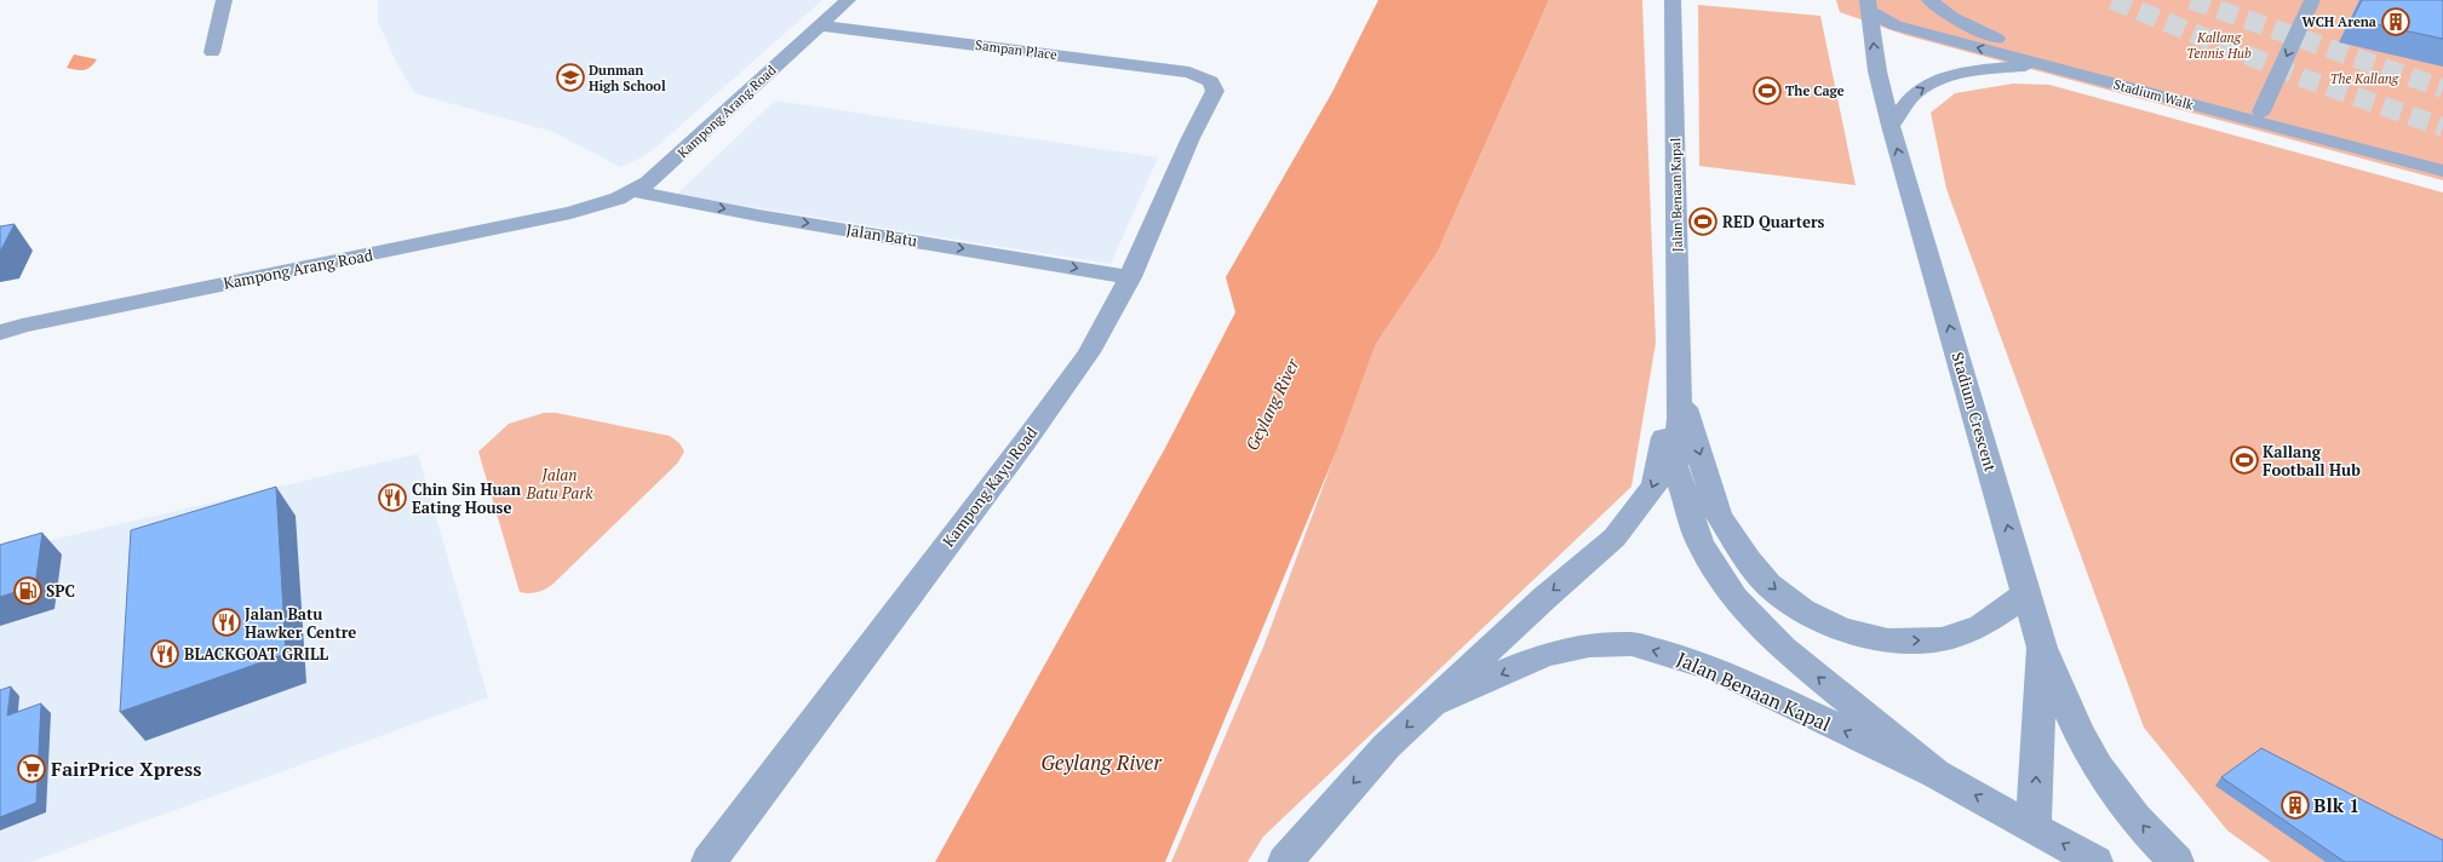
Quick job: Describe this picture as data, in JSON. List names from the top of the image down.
{
  "streets": {
    "street": [
      "Sampan Place",
      "Stadium Walk",
      "Kampong Arang Road",
      "Jalan Benaan Kapal",
      "Jalan Batu",
      "Stadium Crescent",
      "Kampong Kayu Road"
    ]
  },
  "crossings": [
    ["Sampan Place", "Kampong Arang Road"],
    ["Sampan Place", "Kampong Kayu Road"],
    ["Stadium Walk", "Stadium Crescent"],
    ["Kampong Arang Road", "Jalan Batu"],
    ["Jalan Benaan Kapal", "Stadium Crescent"],
    ["Jalan Batu", "Kampong Kayu Road"]
  ],
  "one_way": ["Jalan Batu", "Stadium Crescent"],
  "water": ["Geylang River"],
  "parks": ["Kallang Tennis Hub", "The Kallang", "Jalan Batu Park"],
  "places": {
    "building": ["WCH Arena", "Blk 1"],
    "school or university": ["Dunman High School"],
    "sports": ["The Cage", "RED Quarters", "Kallang Football Hub"],
    "restaurant": ["Chin Sin Huan Eating House", "Jalan Batu Hawker Centre", "BLACKGOAT GRILL"],
    "fuel station": ["SPC"],
    "supermarket": ["FairPrice Xpress"]
  }
}
